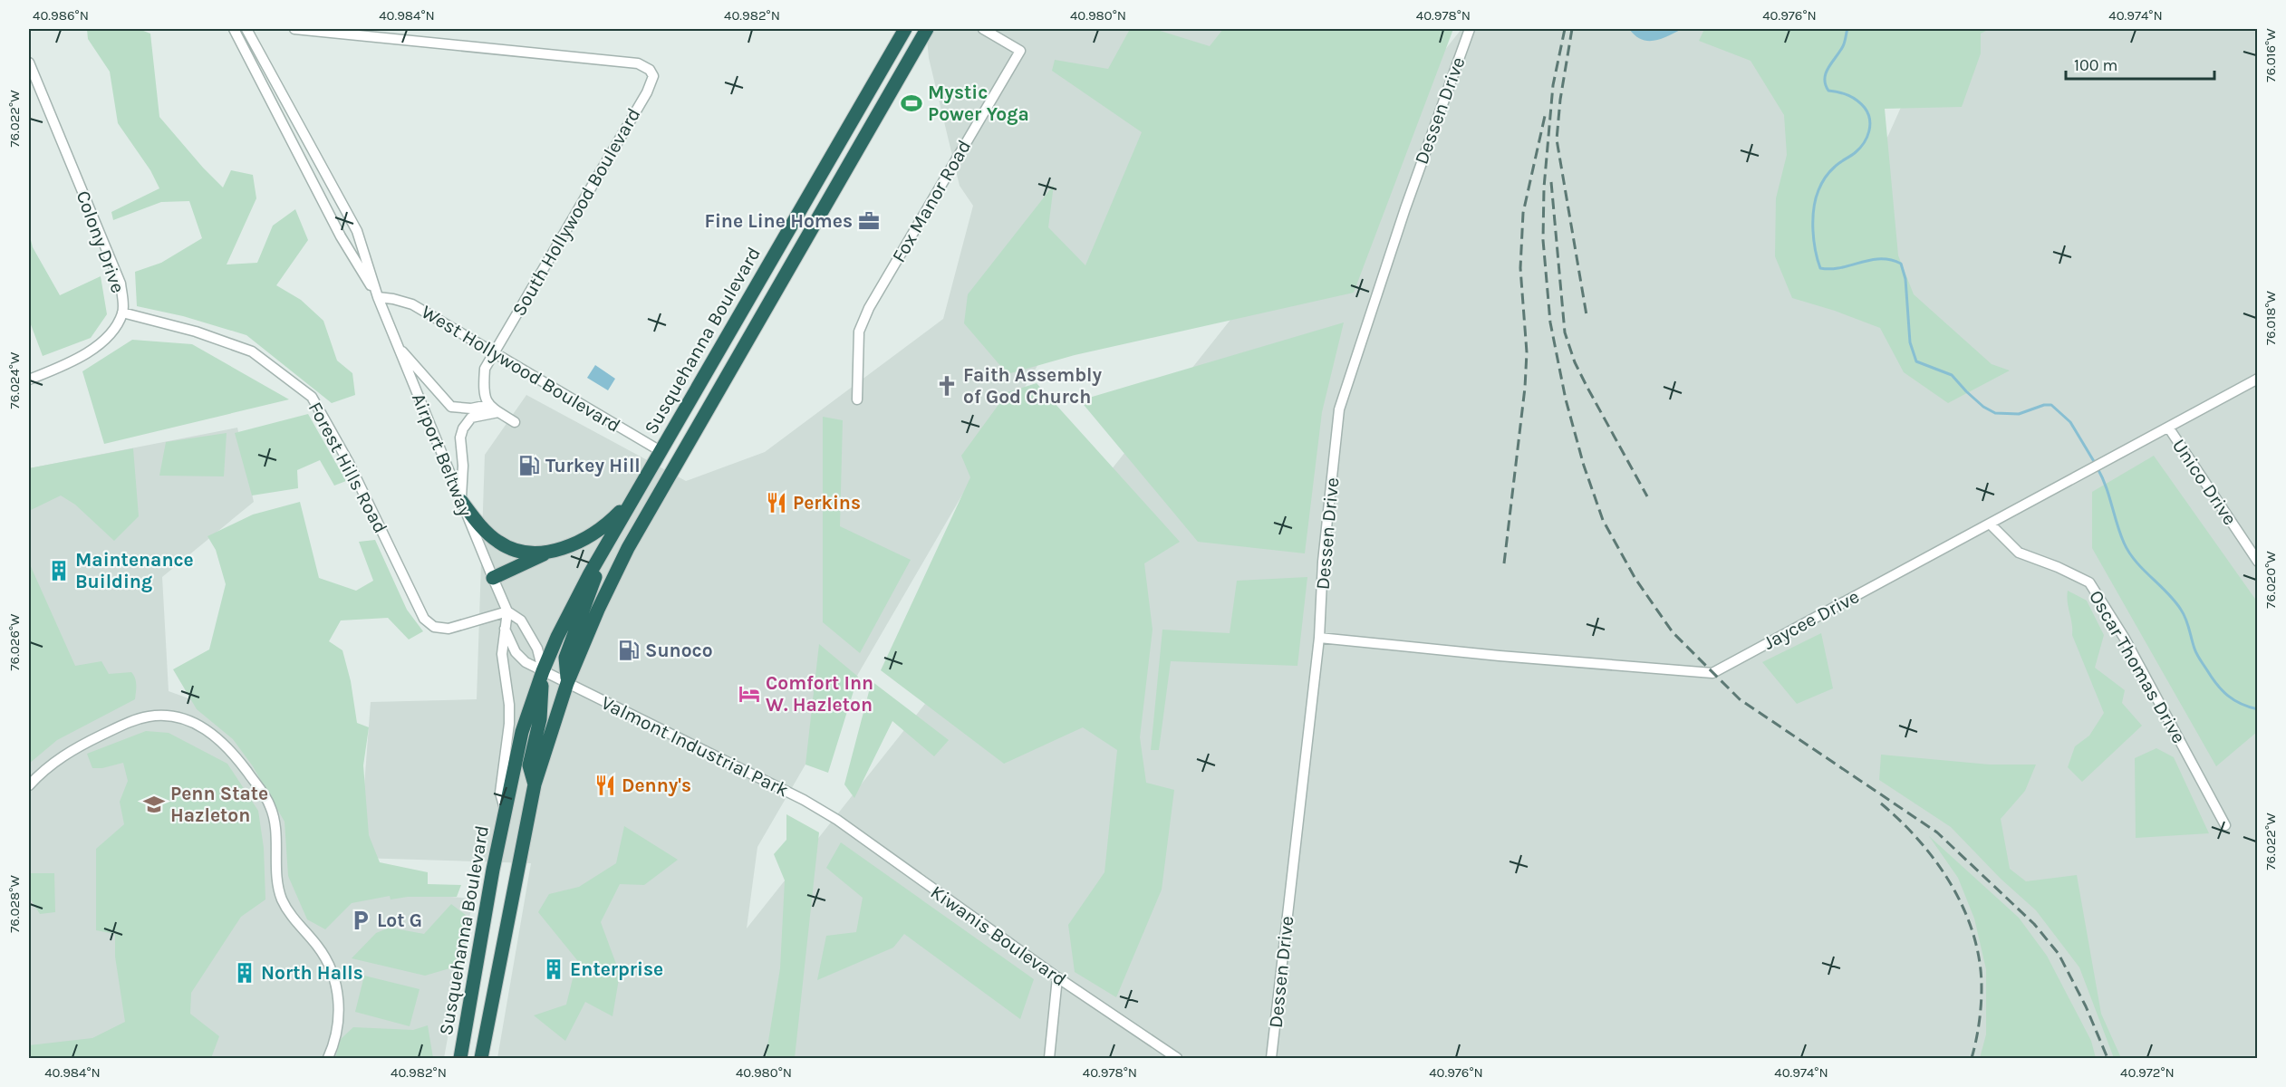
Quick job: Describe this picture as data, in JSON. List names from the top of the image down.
{
  "streets": {
    "highway": ["Susquehanna Boulevard"],
    "street": [
      "Dessen Drive",
      "Fox Manor Road",
      "South Hollywood Boulevard",
      "Colony Drive",
      "West Hollywood Boulevard",
      "Airport Beltway",
      "Forest Hills Road",
      "Unico Drive",
      "Jaycee Drive",
      "Oscar Thomas Drive",
      "Valmont Industrial Park",
      "Kiwanis Boulevard"
    ]
  },
  "crossings": [
    ["Dessen Drive", "Jaycee Drive"],
    ["South Hollywood Boulevard", "West Hollywood Boulevard"],
    ["Colony Drive", "Forest Hills Road"],
    ["Susquehanna Boulevard", "West Hollywood Boulevard"],
    ["Susquehanna Boulevard", "Airport Beltway"],
    ["Susquehanna Boulevard", "Valmont Industrial Park"],
    ["West Hollywood Boulevard", "Airport Beltway"],
    ["Airport Beltway", "Forest Hills Road"],
    ["Unico Drive", "Jaycee Drive"],
    ["Jaycee Drive", "Oscar Thomas Drive"],
    ["Valmont Industrial Park", "Kiwanis Boulevard"]
  ],
  "places": {
    "sports": ["Mystic Power Yoga"],
    "office": ["Fine Line Homes"],
    "church": ["Faith Assembly of God Church"],
    "fuel station": ["Turkey Hill", "Sunoco"],
    "restaurant": ["Perkins", "Denny's"],
    "building": ["Maintenance Building", "Enterprise", "North Halls"],
    "hotel": ["Comfort Inn W. Hazleton"],
    "school or university": ["Penn State Hazleton"],
    "parking": ["Lot G"]
  },
  "scale_bar": "100 m",
  "coordinates": [
    "40.986°N",
    "40.984°N",
    "40.982°N",
    "40.980°N",
    "40.978°N",
    "40.976°N",
    "40.974°N",
    "76.016°W",
    "76.022°W",
    "76.018°W",
    "76.024°W",
    "76.020°W",
    "76.026°W",
    "76.028°W",
    "40.972°N"
  ]
}
